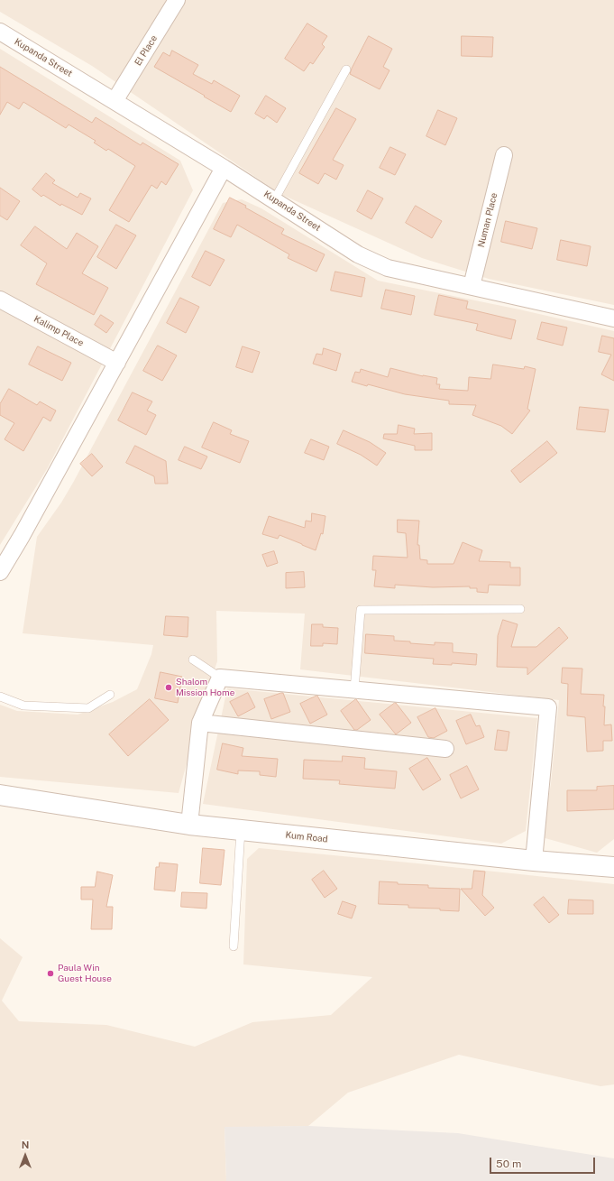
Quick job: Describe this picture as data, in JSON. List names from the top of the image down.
{
  "streets": {
    "street": [
      "El Place",
      "Kupanda Street",
      "Numan Place",
      "Kalimp Place",
      "Kum Road"
    ]
  },
  "crossings": [
    ["El Place", "Kupanda Street"],
    ["Kupanda Street", "Numan Place"]
  ],
  "places": ["Shalom Mission Home", "Paula Win Guest House"],
  "scale_bar": "50 m",
  "north": "top"
}
